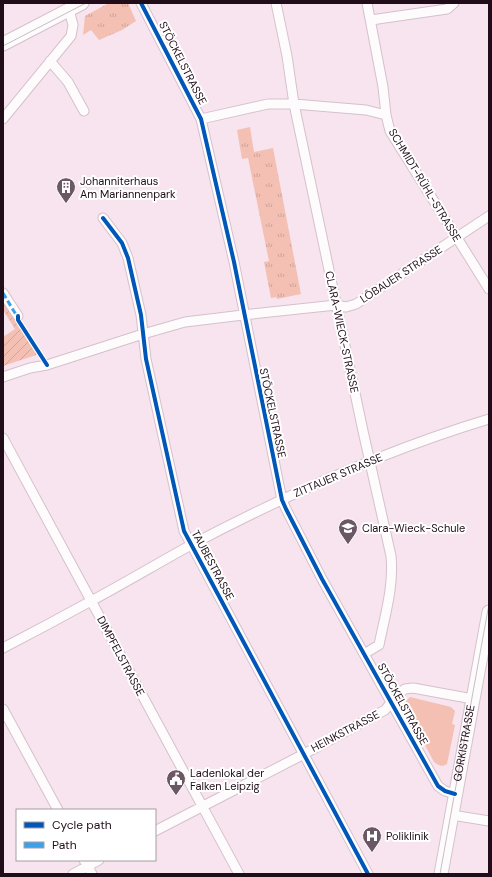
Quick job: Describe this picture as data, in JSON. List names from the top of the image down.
{
  "streets": {
    "main road": ["GORKISTRASSE"],
    "street": [
      "STÖCKELSTRASSE",
      "SCHMIDT-RÜHL-STRASSE",
      "LÖBAUER STRASSE",
      "CLARA-WIECK-STRASSE",
      "ZITTAUER STRASSE",
      "TAUBESTRASSE",
      "DIMPFELSTRASSE",
      "HEINKSTRASSE"
    ]
  },
  "crossings": [
    ["STÖCKELSTRASSE", "LÖBAUER STRASSE"],
    ["STÖCKELSTRASSE", "CLARA-WIECK-STRASSE"],
    ["STÖCKELSTRASSE", "ZITTAUER STRASSE"],
    ["STÖCKELSTRASSE", "HEINKSTRASSE"],
    ["STÖCKELSTRASSE", "GORKISTRASSE"],
    ["SCHMIDT-RÜHL-STRASSE", "LÖBAUER STRASSE"],
    ["LÖBAUER STRASSE", "CLARA-WIECK-STRASSE"],
    ["LÖBAUER STRASSE", "TAUBESTRASSE"],
    ["CLARA-WIECK-STRASSE", "ZITTAUER STRASSE"],
    ["ZITTAUER STRASSE", "TAUBESTRASSE"],
    ["ZITTAUER STRASSE", "DIMPFELSTRASSE"],
    ["TAUBESTRASSE", "HEINKSTRASSE"],
    ["DIMPFELSTRASSE", "HEINKSTRASSE"],
    ["HEINKSTRASSE", "GORKISTRASSE"]
  ],
  "places": {
    "building": ["Johanniterhaus Am Mariannenpark"],
    "school or university": ["Clara-Wieck-Schule"],
    "public building": ["Ladenlokal der Falken Leipzig"],
    "hospital": ["Poliklinik"]
  },
  "legend": ["Cycle path", "Path"]
}
